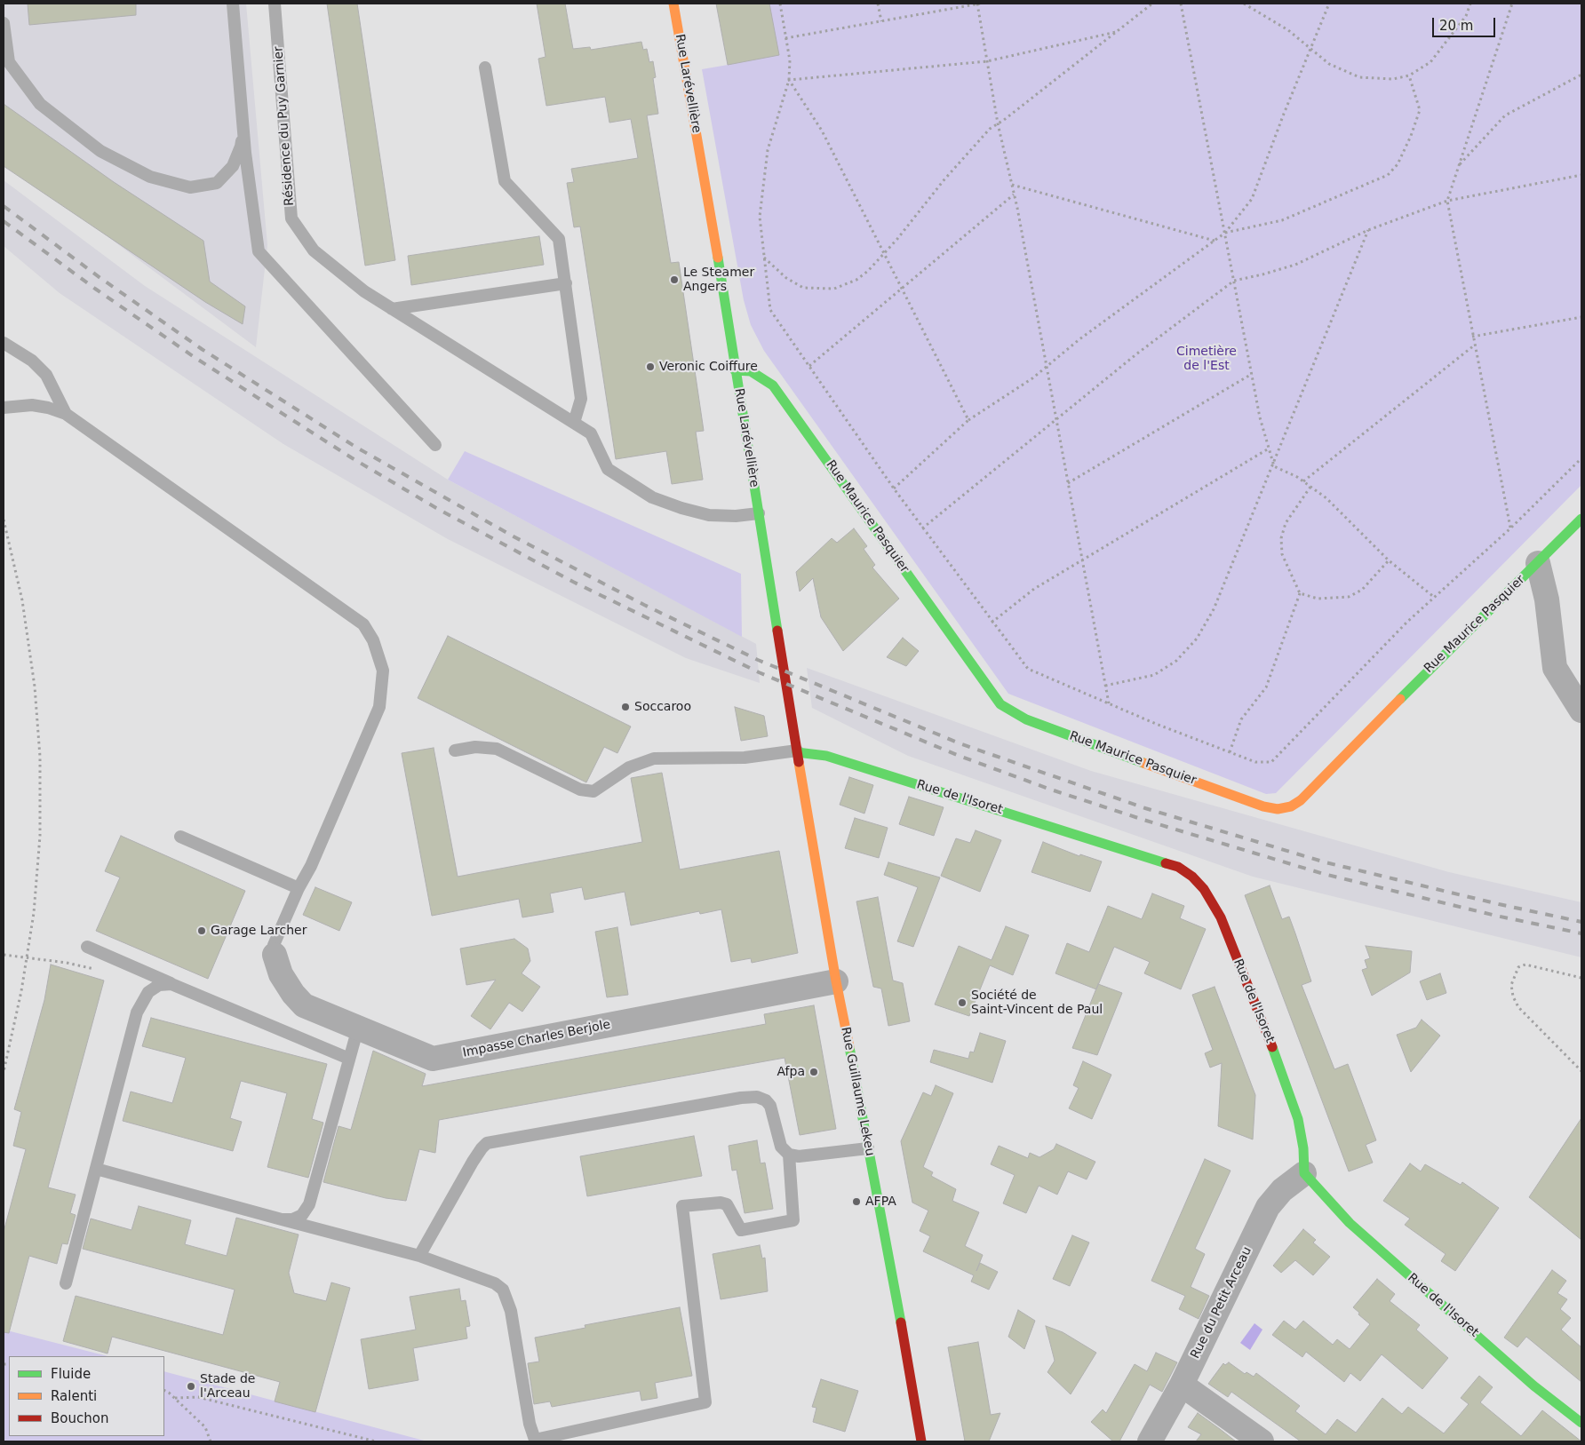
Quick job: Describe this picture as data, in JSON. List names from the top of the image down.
{
  "streets": {
    "street": [
      "Rue Larévellière",
      "Rue Maurice Pasquier",
      "Rue de l'Isoret",
      "Impasse Charles Berjole",
      "Rue Guillaume Lekeu",
      "Rue du Petit Arceau"
    ],
    "lane": ["Résidence du Puy Garnier"]
  },
  "crossings": [
    ["Rue Larévellière", "Résidence du Puy Garnier"],
    ["Rue Larévellière", "Rue Maurice Pasquier"],
    ["Rue Larévellière", "Rue de l'Isoret"],
    ["Rue Larévellière", "Rue Guillaume Lekeu"],
    ["Rue de l'Isoret", "Rue Guillaume Lekeu"],
    ["Rue de l'Isoret", "Rue du Petit Arceau"],
    ["Impasse Charles Berjole", "Rue Guillaume Lekeu"]
  ],
  "parks": ["Cimetière de l'Est"],
  "places": [
    "Le Steamer Angers",
    "Veronic Coiffure",
    "Soccaroo",
    "Garage Larcher",
    "Société de Saint-Vincent de Paul",
    "Afpa",
    "AFPA",
    "Stade de l'Arceau"
  ],
  "legend": ["Fluide", "Ralenti", "Bouchon"],
  "scale_bar": "20 m"
}
